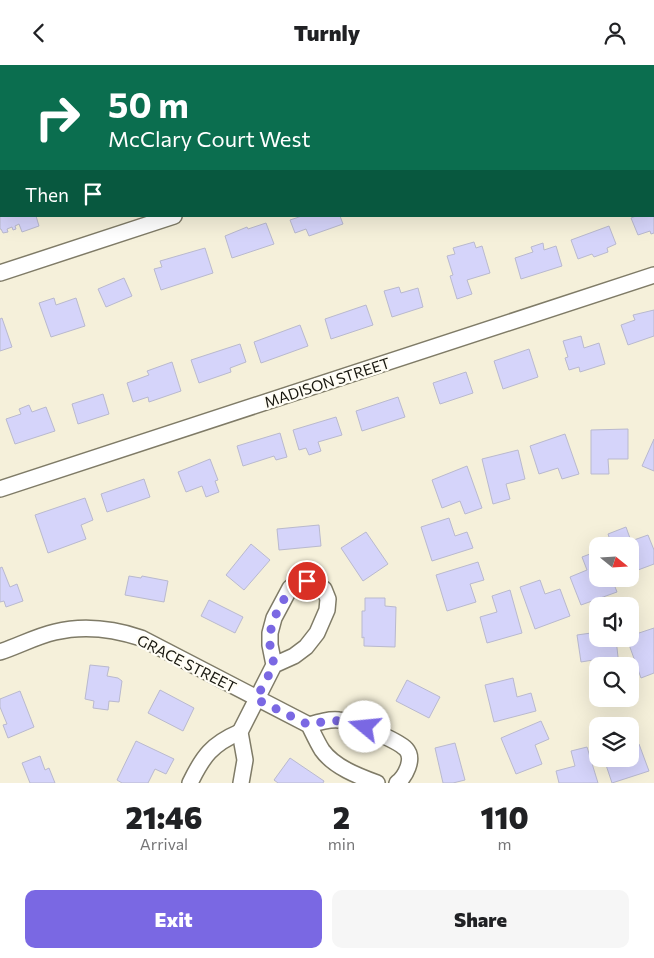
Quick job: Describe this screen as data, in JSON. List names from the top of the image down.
{
  "streets": {
    "street": ["MADISON STREET", "GRACE STREET"]
  },
  "north": "right",
  "page": {
    "header": "Turnly",
    "turn": ["50 m", "McClary Court West"],
    "then": "Then",
    "eta": [
      "21:46",
      "Arrival",
      "2",
      "min",
      "110",
      "m"
    ],
    "buttons": ["Exit", "Share"]
  }
}
